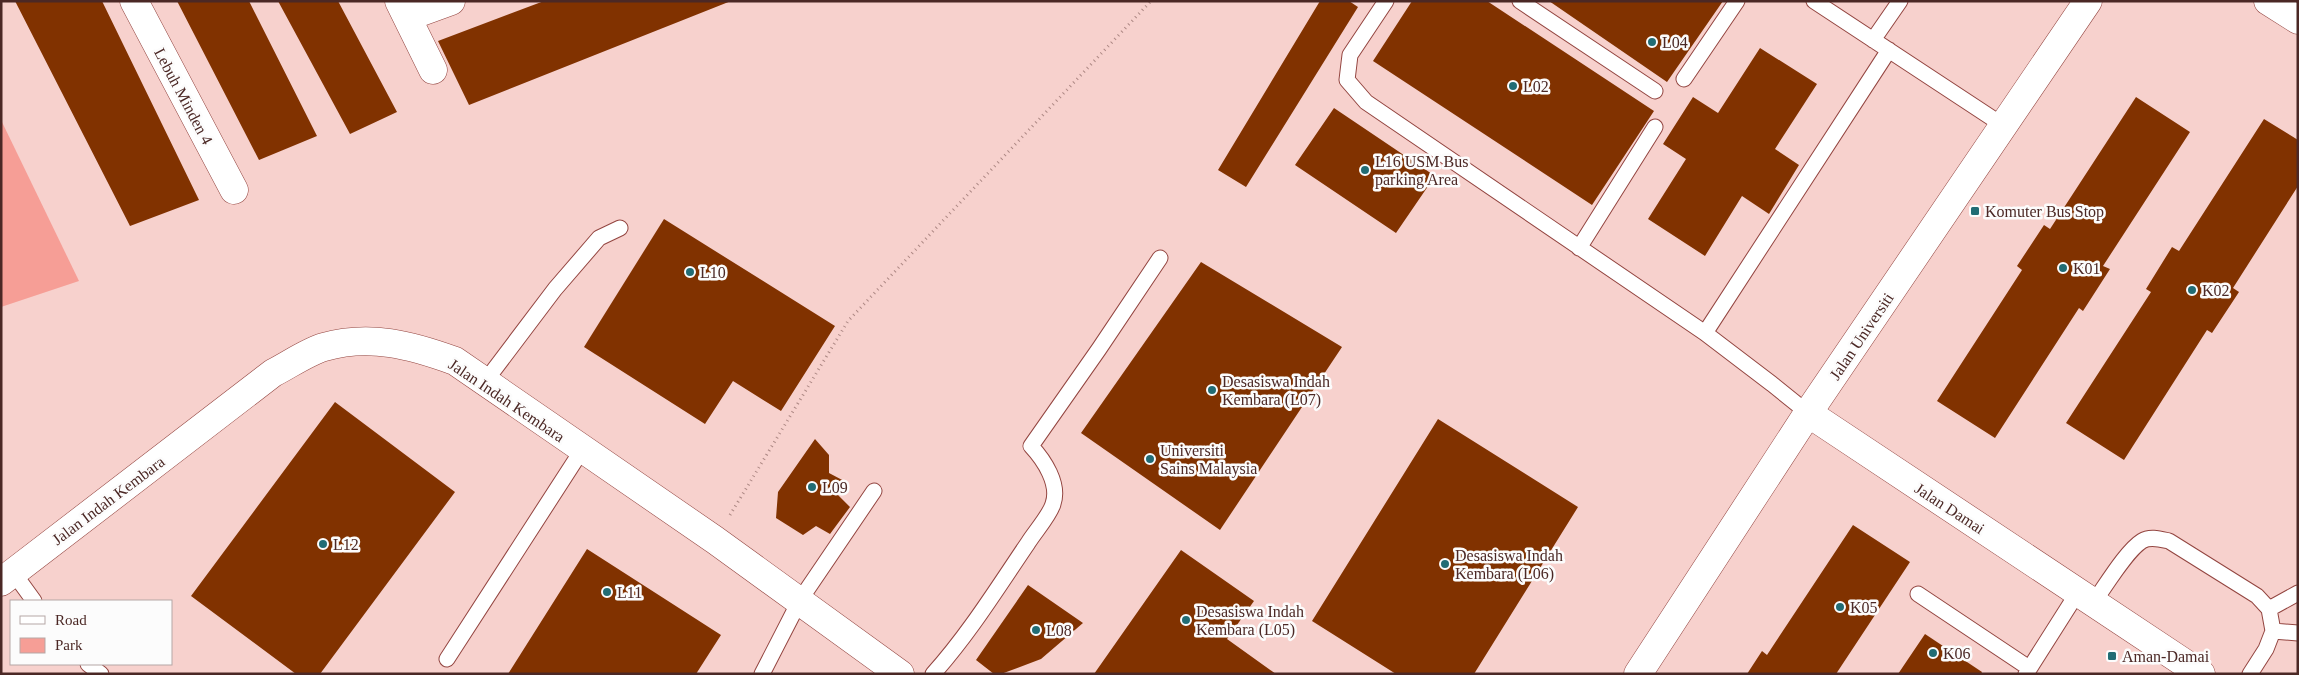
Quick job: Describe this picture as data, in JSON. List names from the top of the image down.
{
  "streets": {
    "street": [
      "Lebuh Minden 4",
      "Jalan Universiti",
      "Jalan Indah Kembara",
      "Jalan Damai"
    ]
  },
  "crossings": [
    ["Jalan Universiti", "Jalan Damai"]
  ],
  "places": {
    "other": [
      "L04",
      "L02",
      "L16 USM Bus parking Area",
      "K01",
      "L10",
      "K02",
      "Desasiswa Indah Kembara (L07)",
      "Universiti Sains Malaysia",
      "L09",
      "L12",
      "Desasiswa Indah Kembara (L06)",
      "L11",
      "K05",
      "Desasiswa Indah Kembara (L05)",
      "L08",
      "K06"
    ],
    "transit": ["Komuter Bus Stop", "Aman-Damai"]
  },
  "legend": ["Road", "Park"]
}
